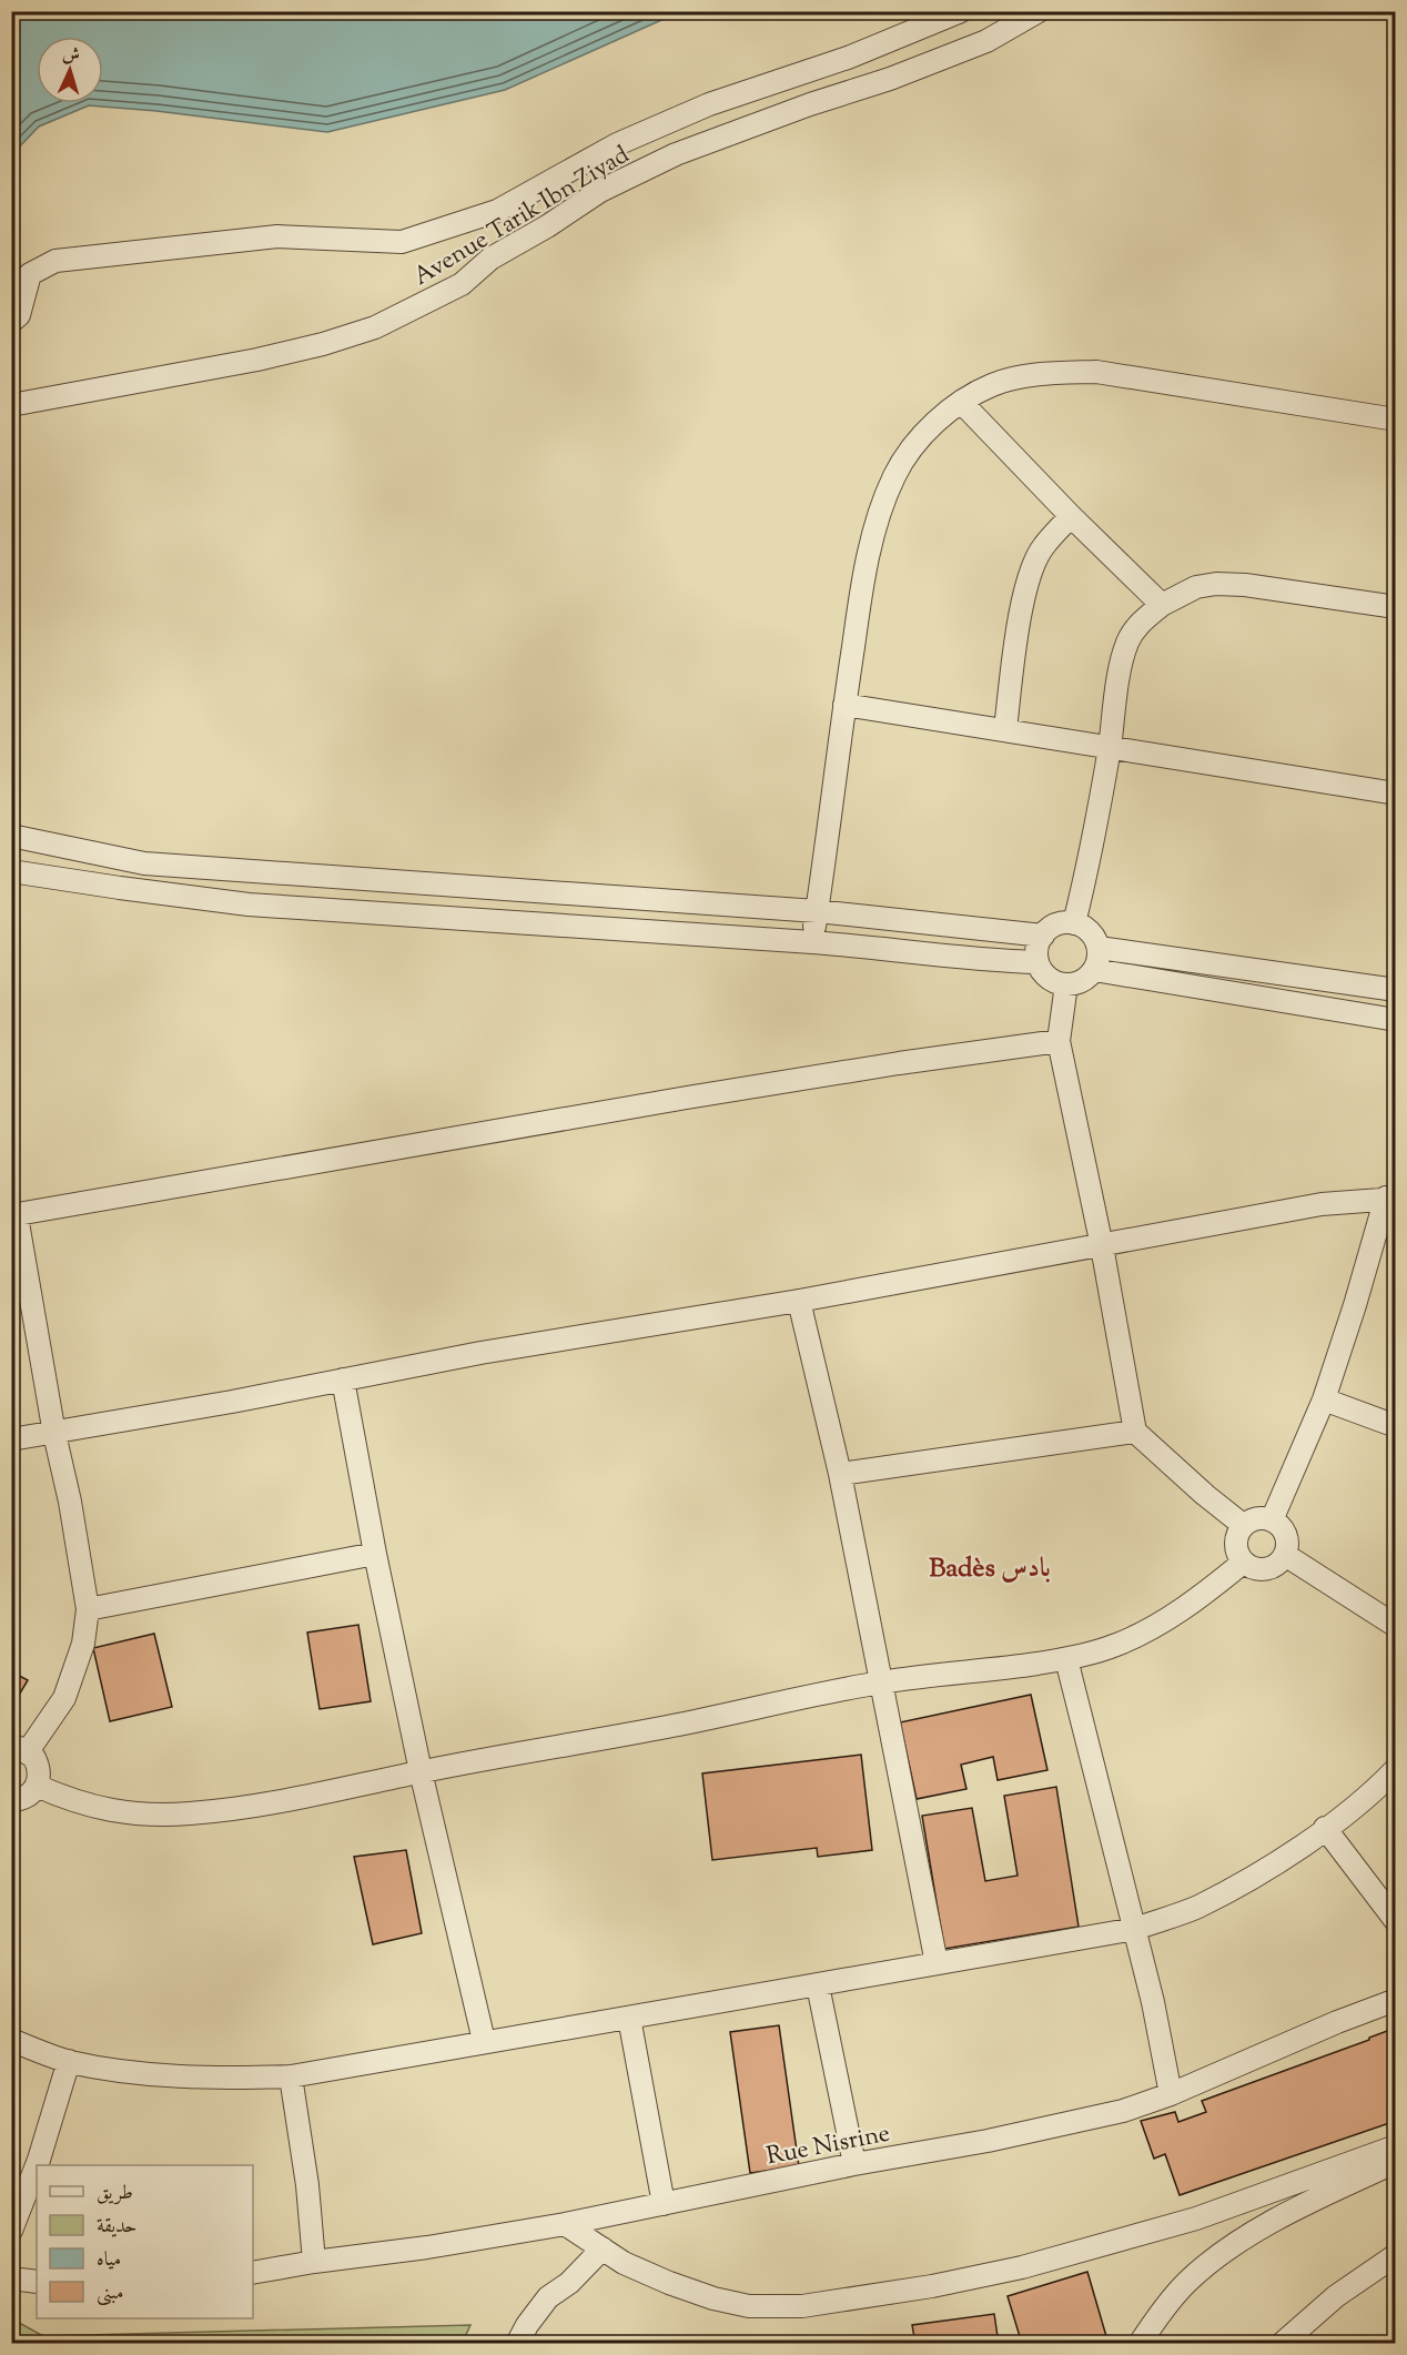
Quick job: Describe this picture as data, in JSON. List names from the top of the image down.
{
  "streets": {
    "street": ["Avenue Tarik Ibn Ziyad", "Rue Nisrine"]
  },
  "districts": ["Badès بادس"],
  "legend": [
    "طريق",
    "حديقة",
    "مياه",
    "مبنى"
  ],
  "north": "top"
}
